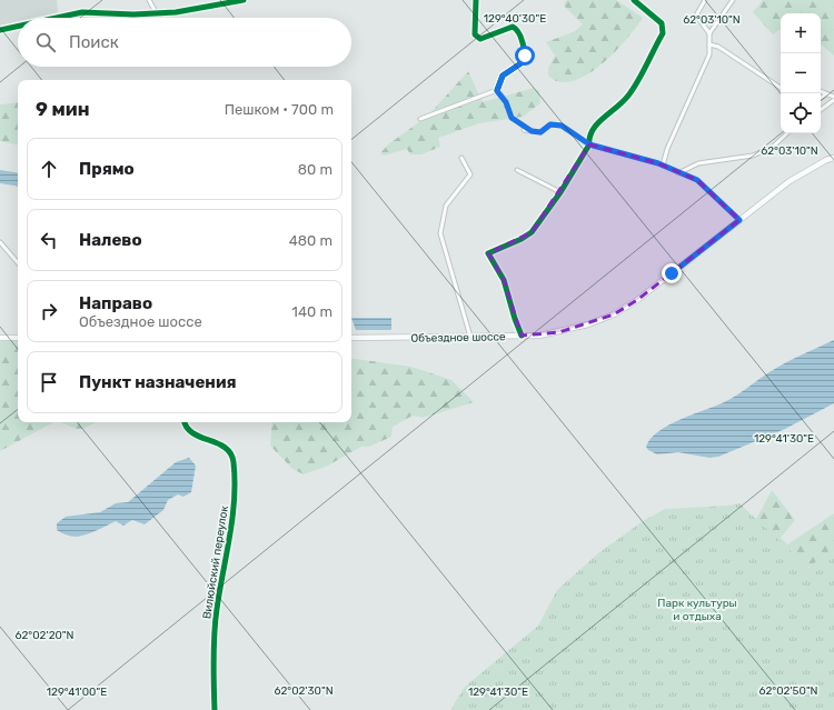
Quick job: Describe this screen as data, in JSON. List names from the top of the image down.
{
  "streets": {
    "main road": ["Объездное шоссе"],
    "street": ["Вилюйский переулок"]
  },
  "parks": ["Парк культуры и отдыха"],
  "page": {
    "map_buttons": ["+", "−"],
    "search": "Поиск",
    "heading": ["9 мин", "Пешком · 700 m"],
    "list": [
      ["Прямо", "80 m"],
      ["Налево", "480 m"],
      ["Направо", "Объездное шоссе", "140 m"],
      "Пункт назначения"
    ]
  },
  "coordinates": [
    "129°40'30\"E",
    "62°03'10\"N",
    "129°41'30\"E",
    "62°02'20\"N",
    "62°02'30\"N",
    "62°02'50\"N",
    "129°41'00\"E"
  ]
}
